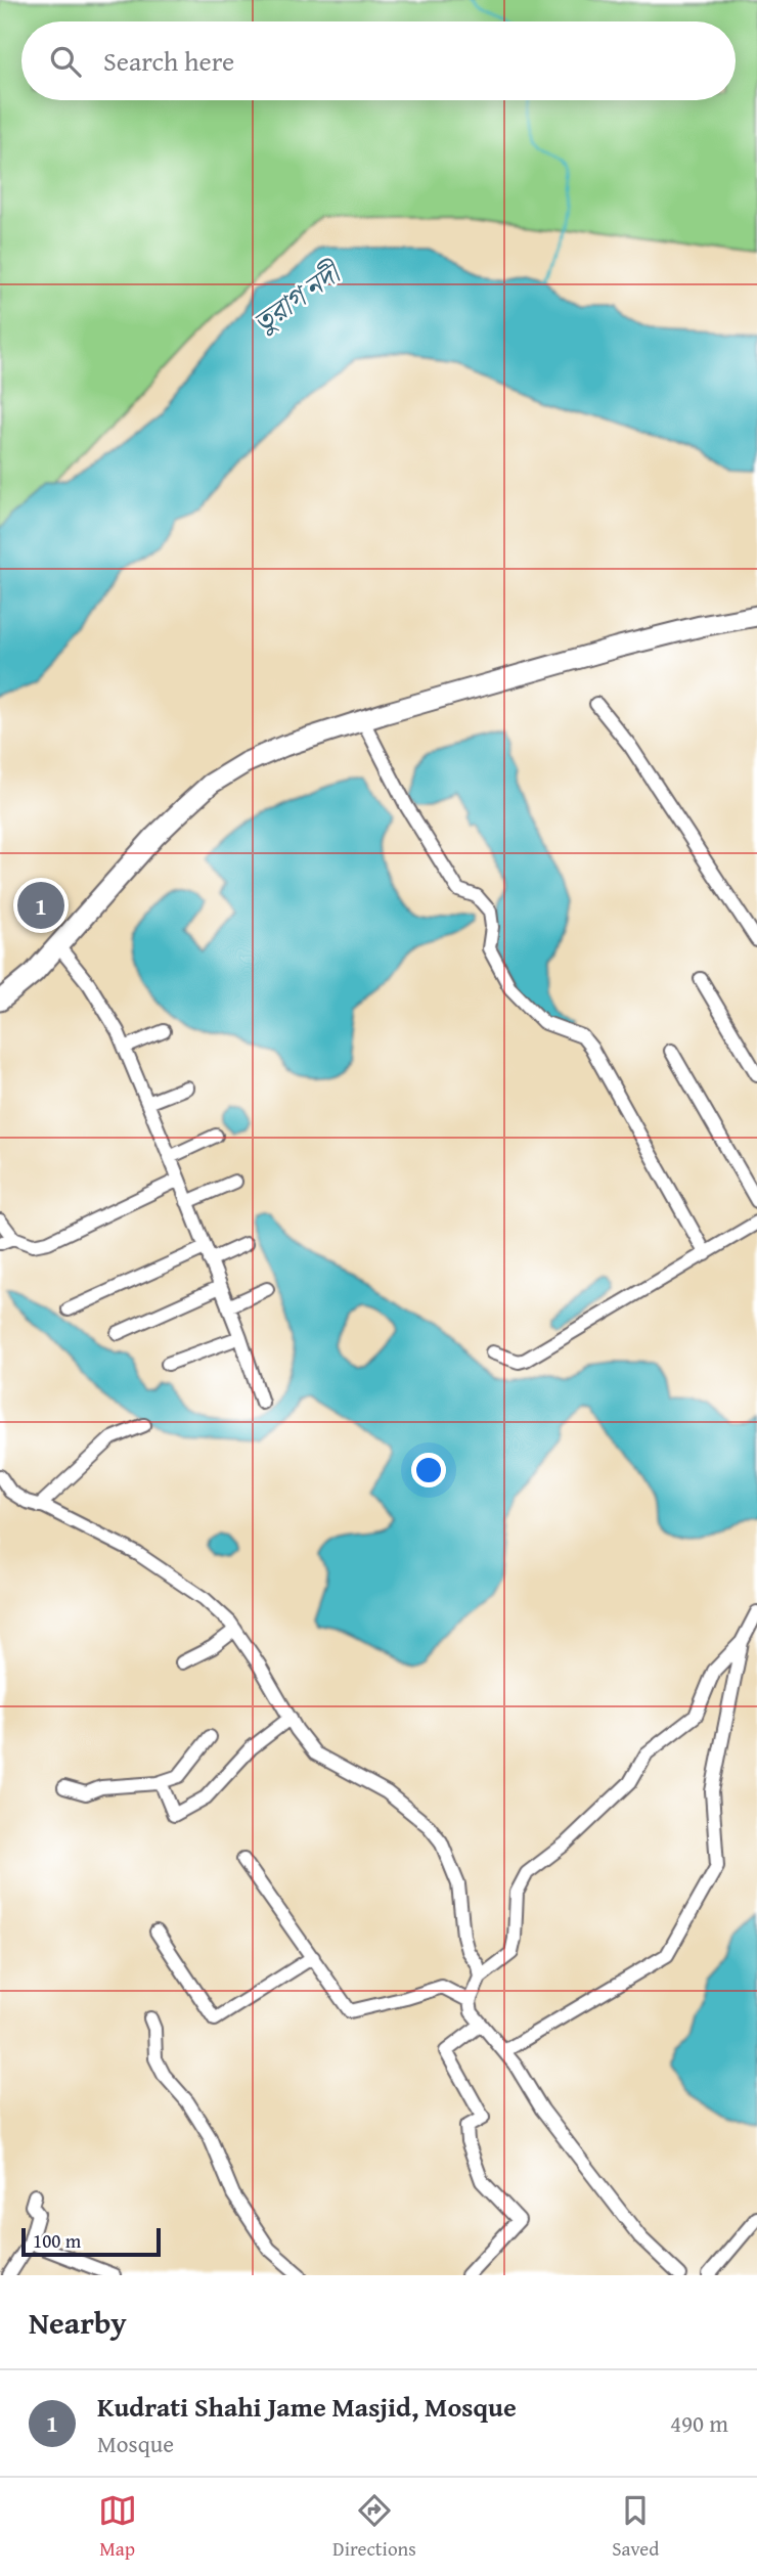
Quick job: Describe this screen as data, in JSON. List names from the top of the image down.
{
  "water": ["তুরাগ নদী"],
  "scale_bar": "100 m",
  "page": {
    "search": "Search here",
    "pins": "1",
    "scale": "100 m",
    "heading": "Nearby",
    "list": [
      {
        "mark": "1",
        "name": "Kudrati Shahi Jame Masjid, Mosque",
        "note": "Mosque",
        "value": "490 m"
      }
    ],
    "nav": ["Map", "Directions", "Saved"]
  }
}
